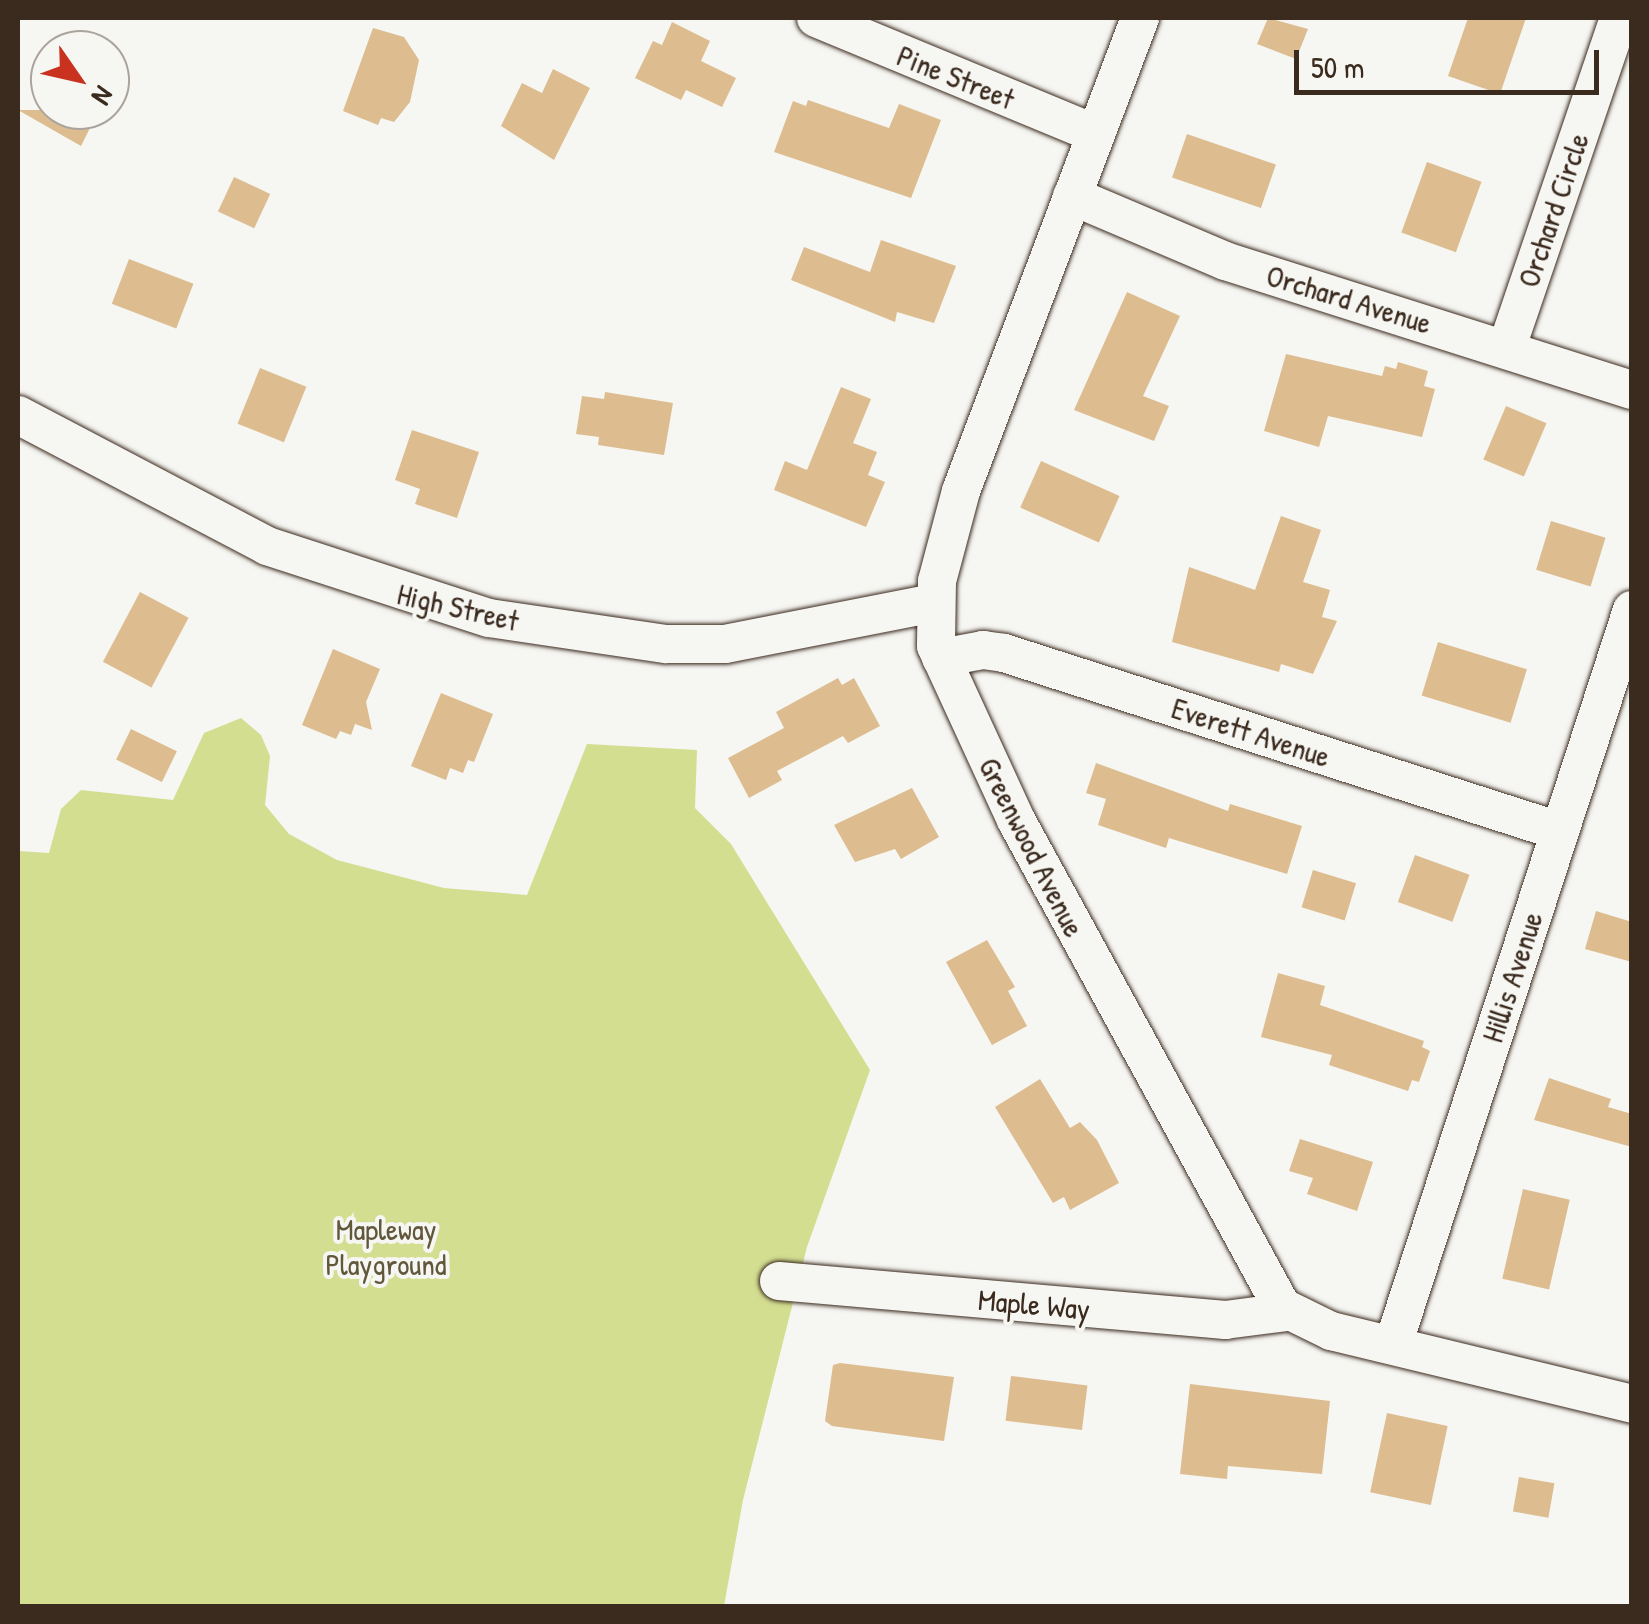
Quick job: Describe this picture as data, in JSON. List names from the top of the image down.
{
  "streets": {
    "street": [
      "Pine Street",
      "Orchard Circle",
      "Orchard Avenue",
      "High Street",
      "Everett Avenue",
      "Greenwood Avenue",
      "Hillis Avenue",
      "Maple Way"
    ]
  },
  "crossings": [
    ["Pine Street", "Greenwood Avenue"],
    ["Orchard Circle", "Orchard Avenue"],
    ["Orchard Avenue", "Greenwood Avenue"],
    ["High Street", "Greenwood Avenue"],
    ["Everett Avenue", "Greenwood Avenue"],
    ["Everett Avenue", "Hillis Avenue"],
    ["Greenwood Avenue", "Maple Way"]
  ],
  "parks": ["Mapleway Playground"],
  "scale_bar": "50 m",
  "north": "bottom right"
}
